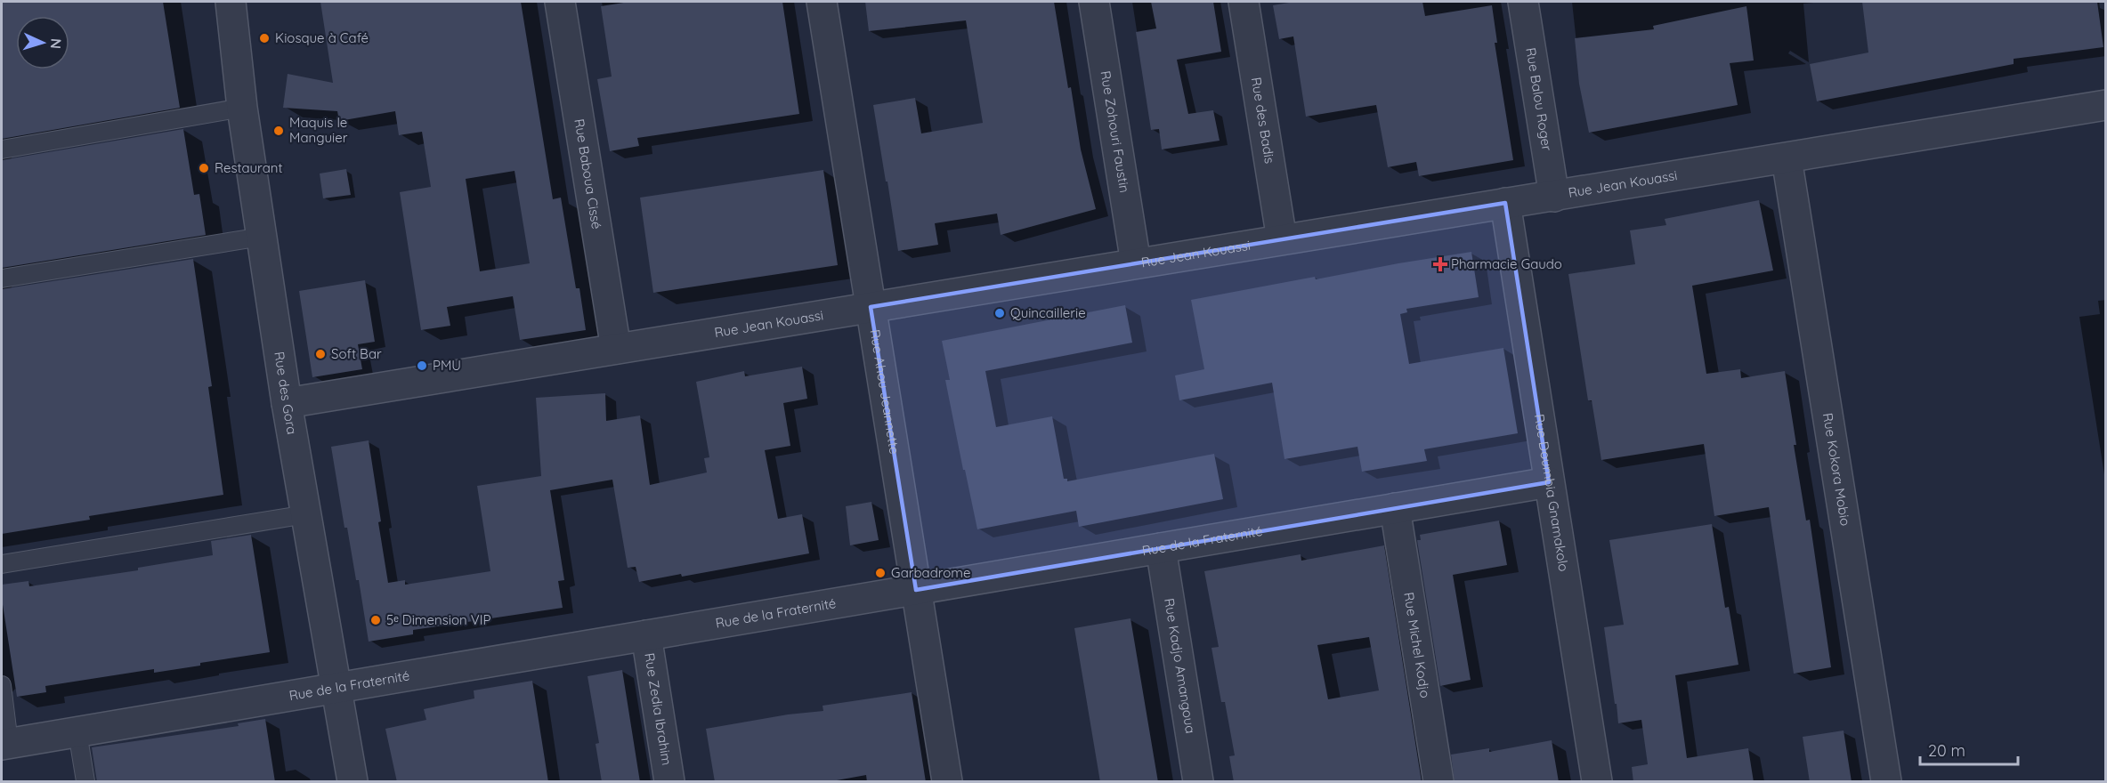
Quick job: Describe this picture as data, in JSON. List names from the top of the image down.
{
  "streets": {
    "street": [
      "Rue Balou Roger",
      "Rue des Badis",
      "Rue Zohouri Faustin",
      "Rue Baboua Cissé",
      "Rue Jean Kouassi",
      "Rue Ahou Jeannette",
      "Rue des Gora",
      "Rue Kokora Mobio",
      "Rue Doumbia Gnamakolo",
      "Rue de la Fraternité",
      "Rue Michel Kodjo",
      "Rue Kadjo Amangoua",
      "Rue Zedia Ibrahim"
    ]
  },
  "crossings": [
    ["Rue Balou Roger", "Rue Jean Kouassi"],
    ["Rue des Badis", "Rue Jean Kouassi"],
    ["Rue Zohouri Faustin", "Rue Jean Kouassi"],
    ["Rue Baboua Cissé", "Rue Jean Kouassi"],
    ["Rue Jean Kouassi", "Rue Ahou Jeannette"],
    ["Rue Jean Kouassi", "Rue des Gora"],
    ["Rue Jean Kouassi", "Rue Kokora Mobio"],
    ["Rue Jean Kouassi", "Rue Doumbia Gnamakolo"],
    ["Rue Ahou Jeannette", "Rue de la Fraternité"],
    ["Rue des Gora", "Rue de la Fraternité"],
    ["Rue Doumbia Gnamakolo", "Rue de la Fraternité"],
    ["Rue de la Fraternité", "Rue Michel Kodjo"],
    ["Rue de la Fraternité", "Rue Kadjo Amangoua"],
    ["Rue de la Fraternité", "Rue Zedia Ibrahim"]
  ],
  "places": {
    "other": [
      "Kiosque à Café",
      "Maquis le Manguier",
      "Restaurant",
      "Quincaillerie",
      "Soft Bar",
      "PMU",
      "Garbadrome",
      "5ᵉ Dimension VIP"
    ],
    "health": ["Pharmacie Gaudo"]
  },
  "scale_bar": "20 m",
  "north": "right"
}
